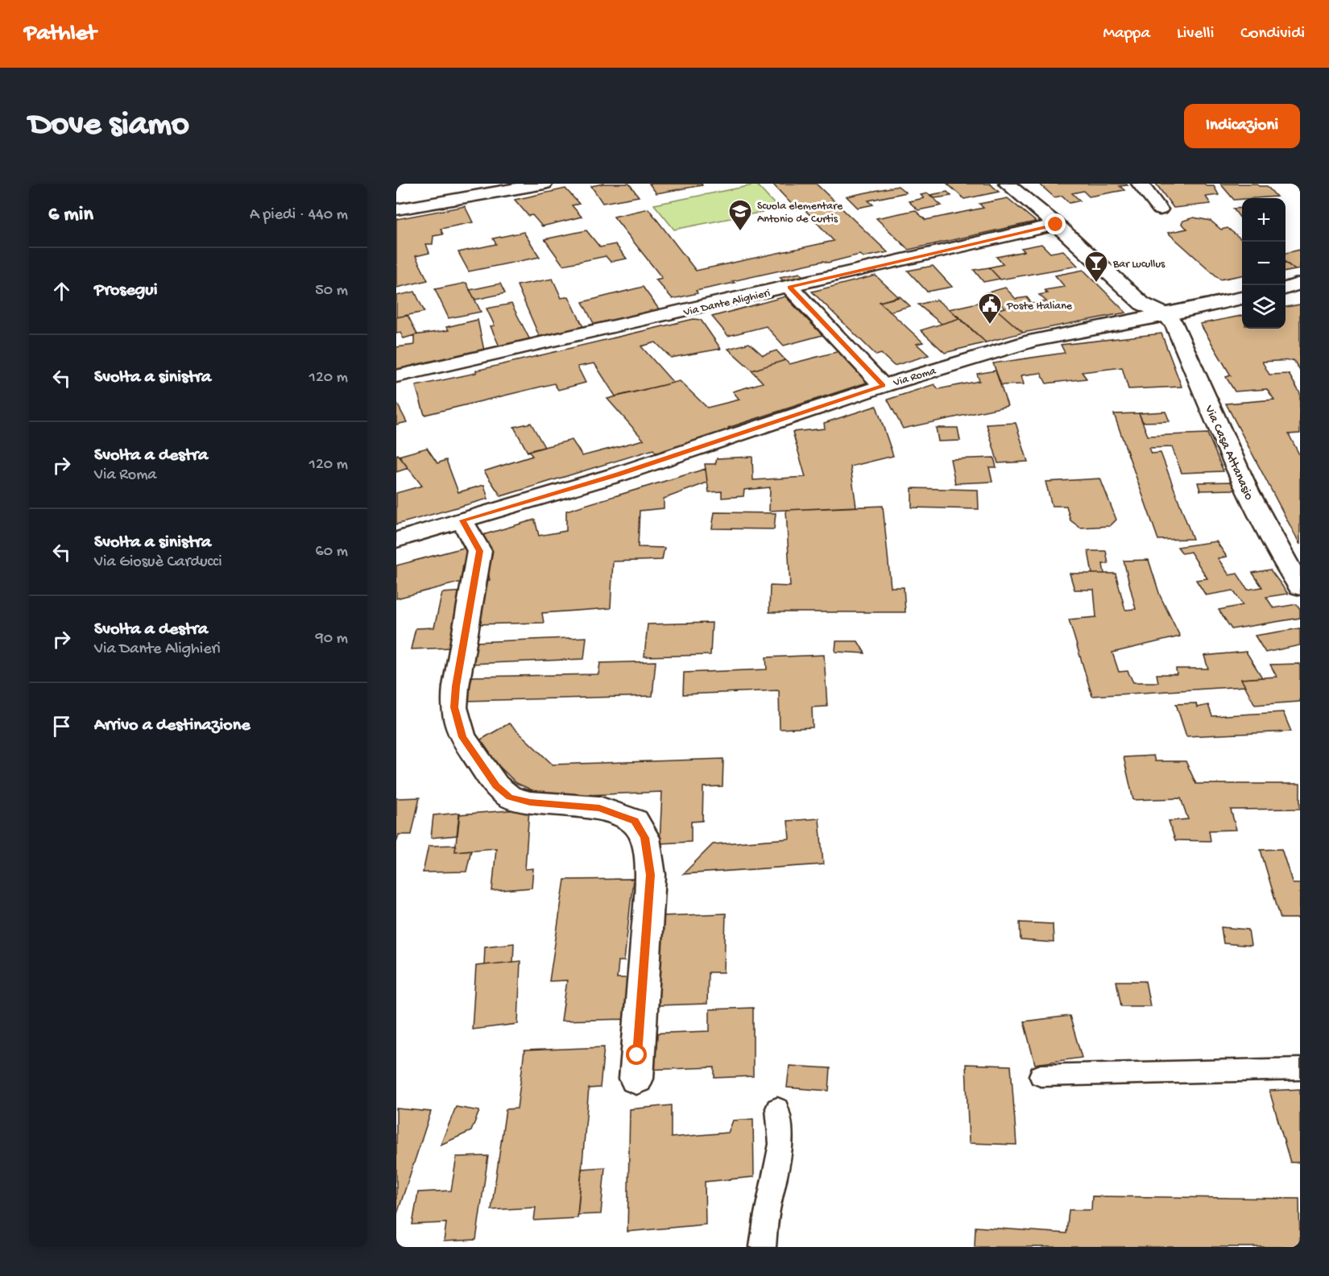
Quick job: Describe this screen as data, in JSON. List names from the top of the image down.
{
  "streets": {
    "street": ["Via Dante Alighieri", "Via Roma", "Via Casa Attanasio"]
  },
  "crossings": [
    ["Via Roma", "Via Casa Attanasio"]
  ],
  "places": {
    "school or university": ["Scuola elementare Antonio de Curtis"],
    "bar": ["Bar Lucullus"],
    "public building": ["Poste Italiane"]
  },
  "page": {
    "header": "Pathlet",
    "nav": ["Mappa", "Livelli", "Condividi"],
    "buttons": "Indicazioni",
    "title": "Dove siamo",
    "heading": ["6 min", "A piedi · 440 m"],
    "map_buttons": ["+", "−"],
    "list": [
      ["Prosegui", "50 m"],
      ["Svolta a sinistra", "120 m"],
      ["Svolta a destra", "Via Roma", "120 m"],
      ["Svolta a sinistra", "Via Giosuè Carducci", "60 m"],
      ["Svolta a destra", "Via Dante Alighieri", "90 m"],
      "Arrivo a destinazione"
    ]
  }
}
